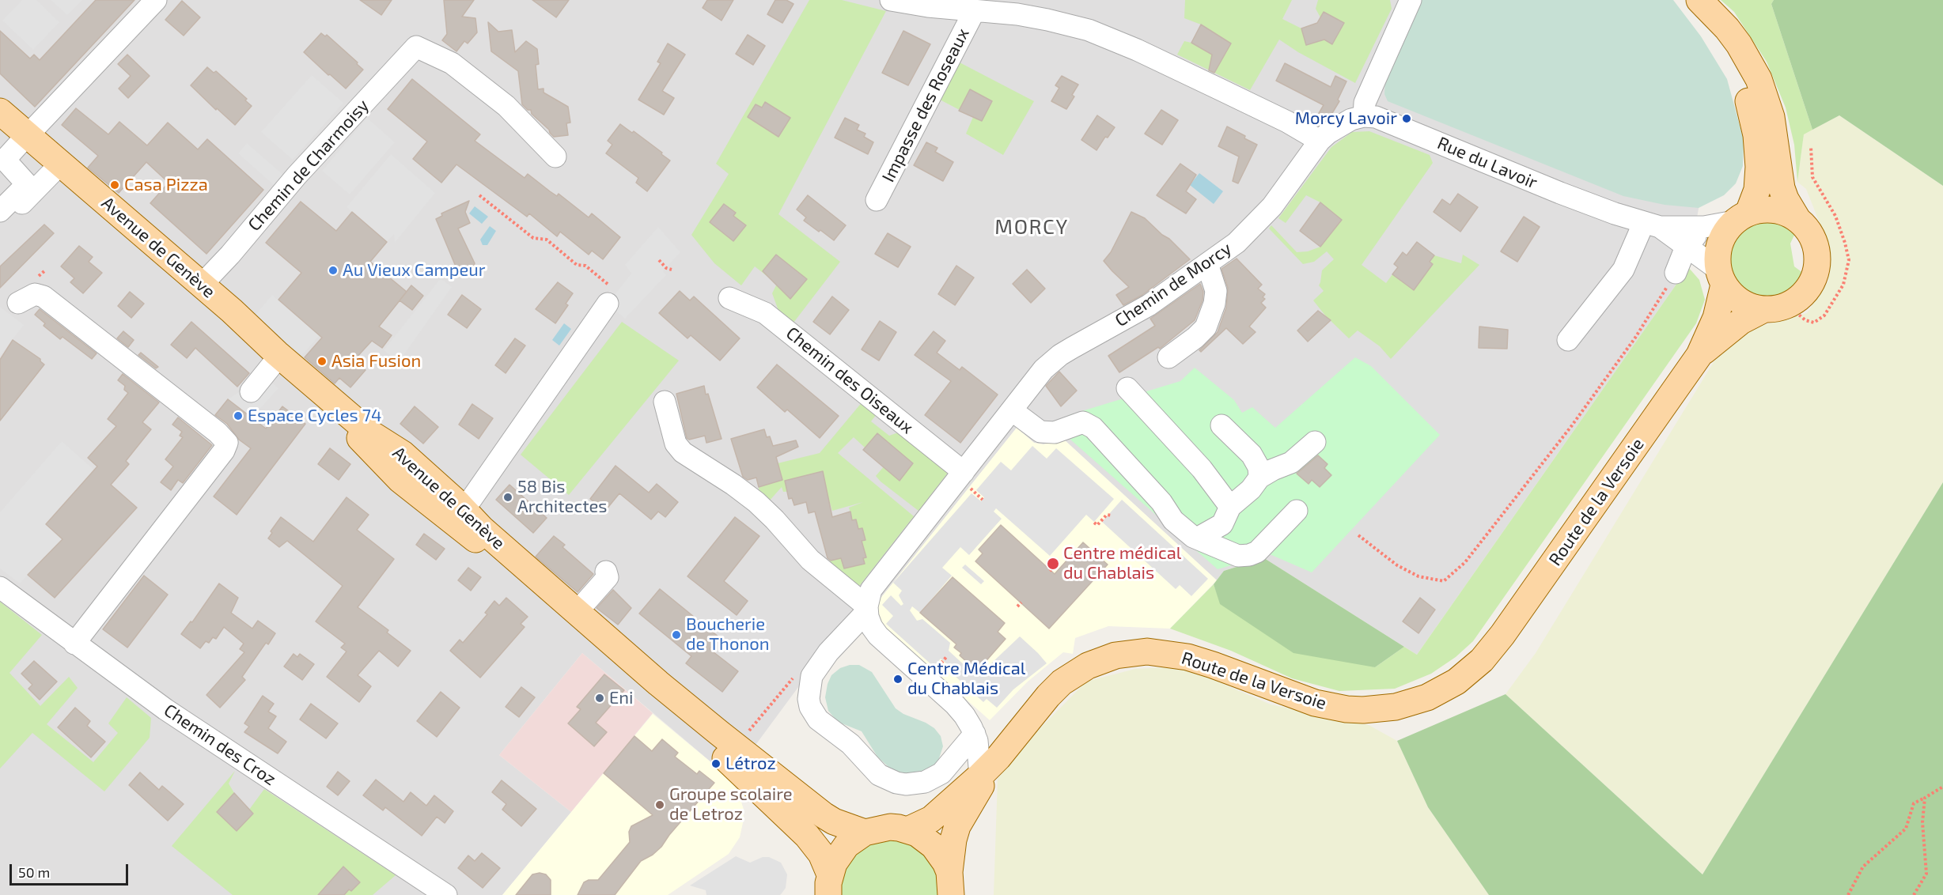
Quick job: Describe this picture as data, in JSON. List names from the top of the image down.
{
  "streets": {
    "main road": ["Avenue de Genève", "Route de la Versoie"],
    "street": [
      "Impasse des Roseaux",
      "Rue du Lavoir",
      "Chemin de Charmoisy",
      "Chemin de Morcy",
      "Chemin des Oiseaux",
      "Chemin des Croz"
    ]
  },
  "crossings": [
    ["Rue du Lavoir", "Route de la Versoie"],
    ["Chemin de Charmoisy", "Avenue de Genève"],
    ["Chemin de Morcy", "Chemin des Oiseaux"]
  ],
  "districts": ["MORCY"],
  "places": [
    "Morcy Lavoir",
    "Casa Pizza",
    "Au Vieux Campeur",
    "Asia Fusion",
    "Espace Cycles 74",
    "58 Bis Architectes",
    "Centre médical du Chablais",
    "Boucherie de Thonon",
    "Centre Médical du Chablais",
    "Eni",
    "Létroz",
    "Groupe scolaire de Letroz"
  ],
  "scale_bar": "50 m"
}
